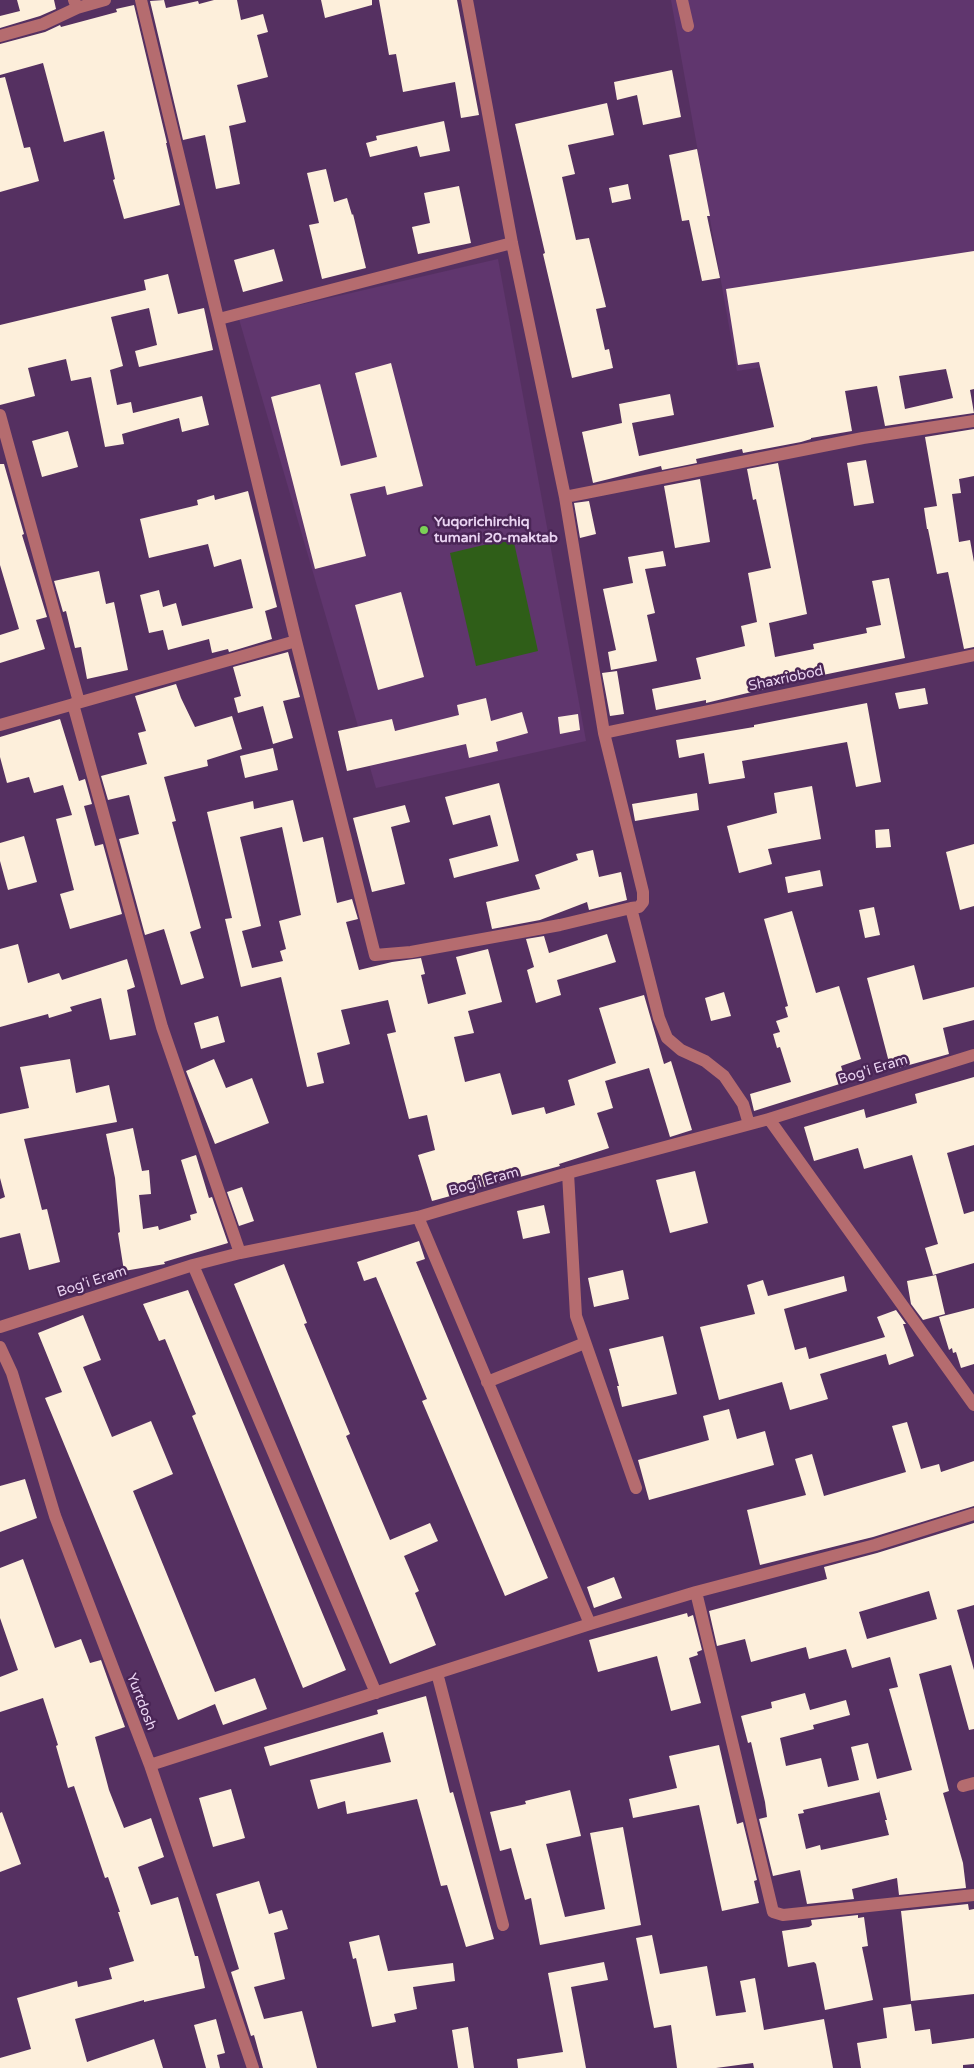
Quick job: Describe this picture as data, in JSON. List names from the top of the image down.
{
  "streets": {
    "street": ["Shaxriobod", "Bog'i Eram", "Yurtdosh"]
  },
  "places": ["Yuqorichirchiq tumani 20-maktab"]
}
